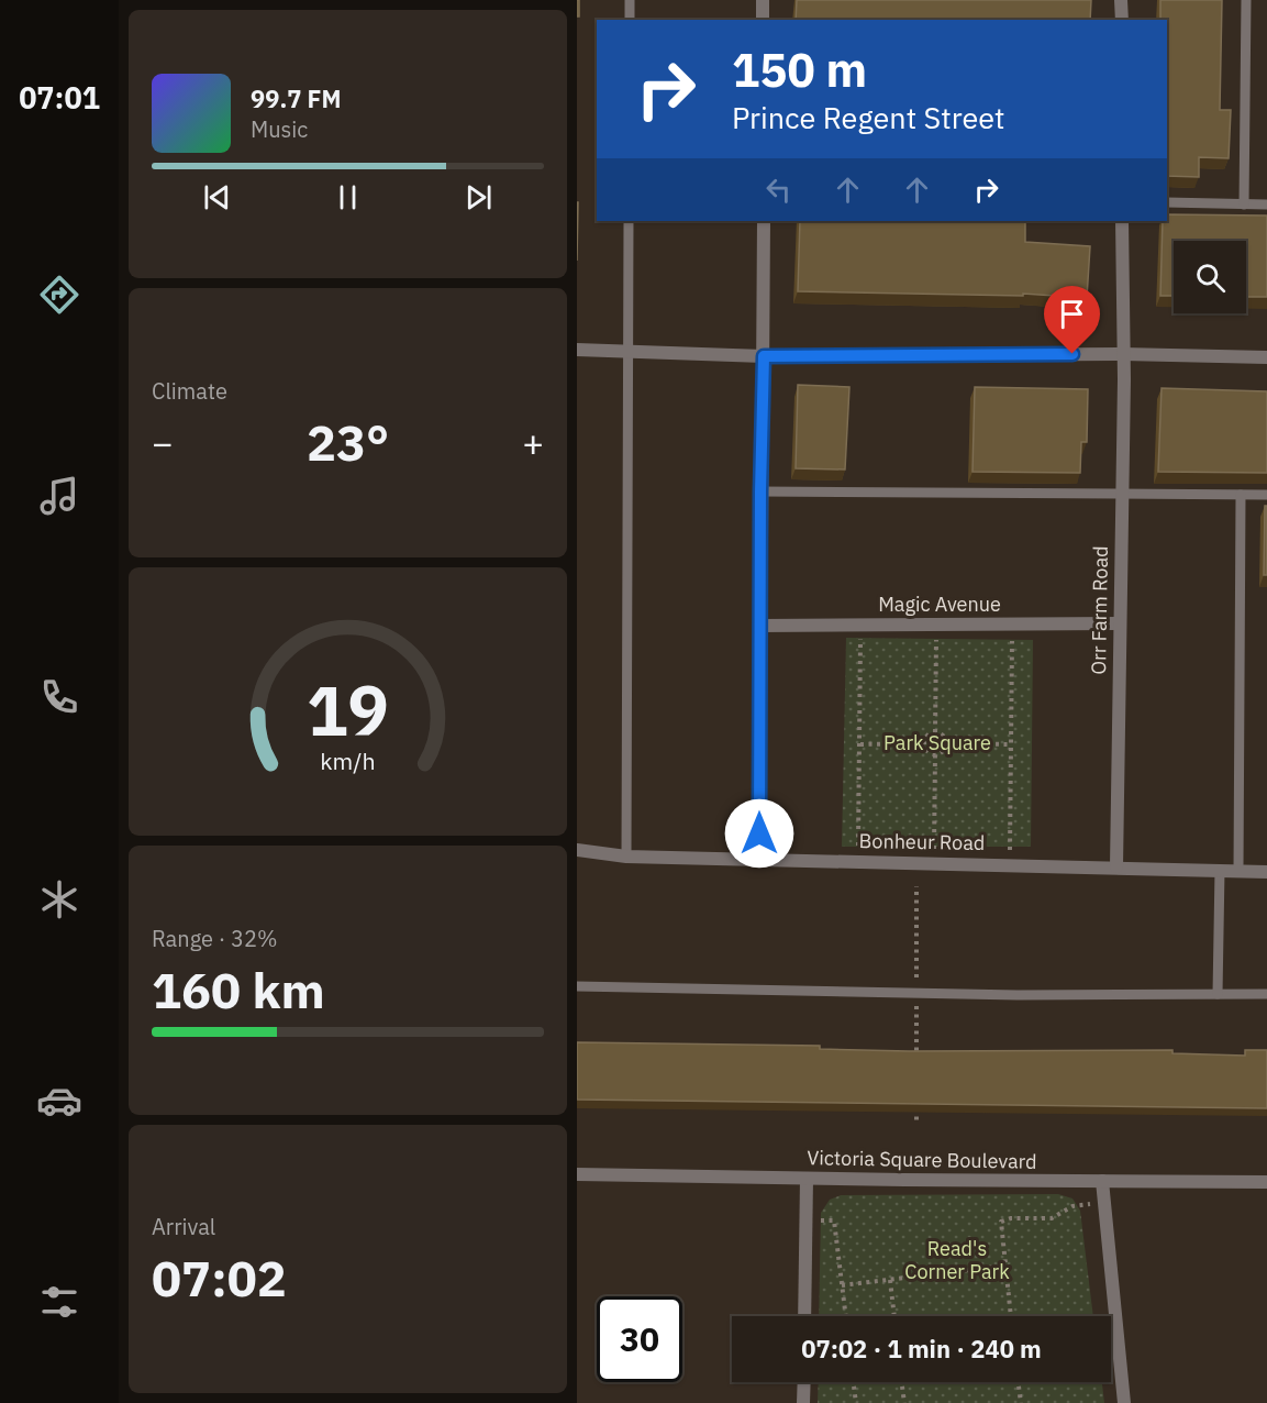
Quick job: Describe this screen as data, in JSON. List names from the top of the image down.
{
  "streets": {
    "street": [
      "Magic Avenue",
      "Orr Farm Road",
      "Bonheur Road",
      "Victoria Square Boulevard"
    ]
  },
  "crossings": [
    ["Magic Avenue", "Orr Farm Road"],
    ["Orr Farm Road", "Bonheur Road"]
  ],
  "parks": ["Park Square", "Read's Corner Park"],
  "page": {
    "tabs": "07:01",
    "turn": ["150 m", "Prince Regent Street"],
    "song": ["99.7 FM", "Music"],
    "tile": [
      "Climate",
      ["Range · 32%", "160 km"],
      ["Arrival", "07:02"]
    ],
    "heat": ["−", "23°", "+"],
    "limit": "30",
    "trip": "07:02 · 1 min · 240 m",
    "gauge": ["19", "km/h"]
  }
}
